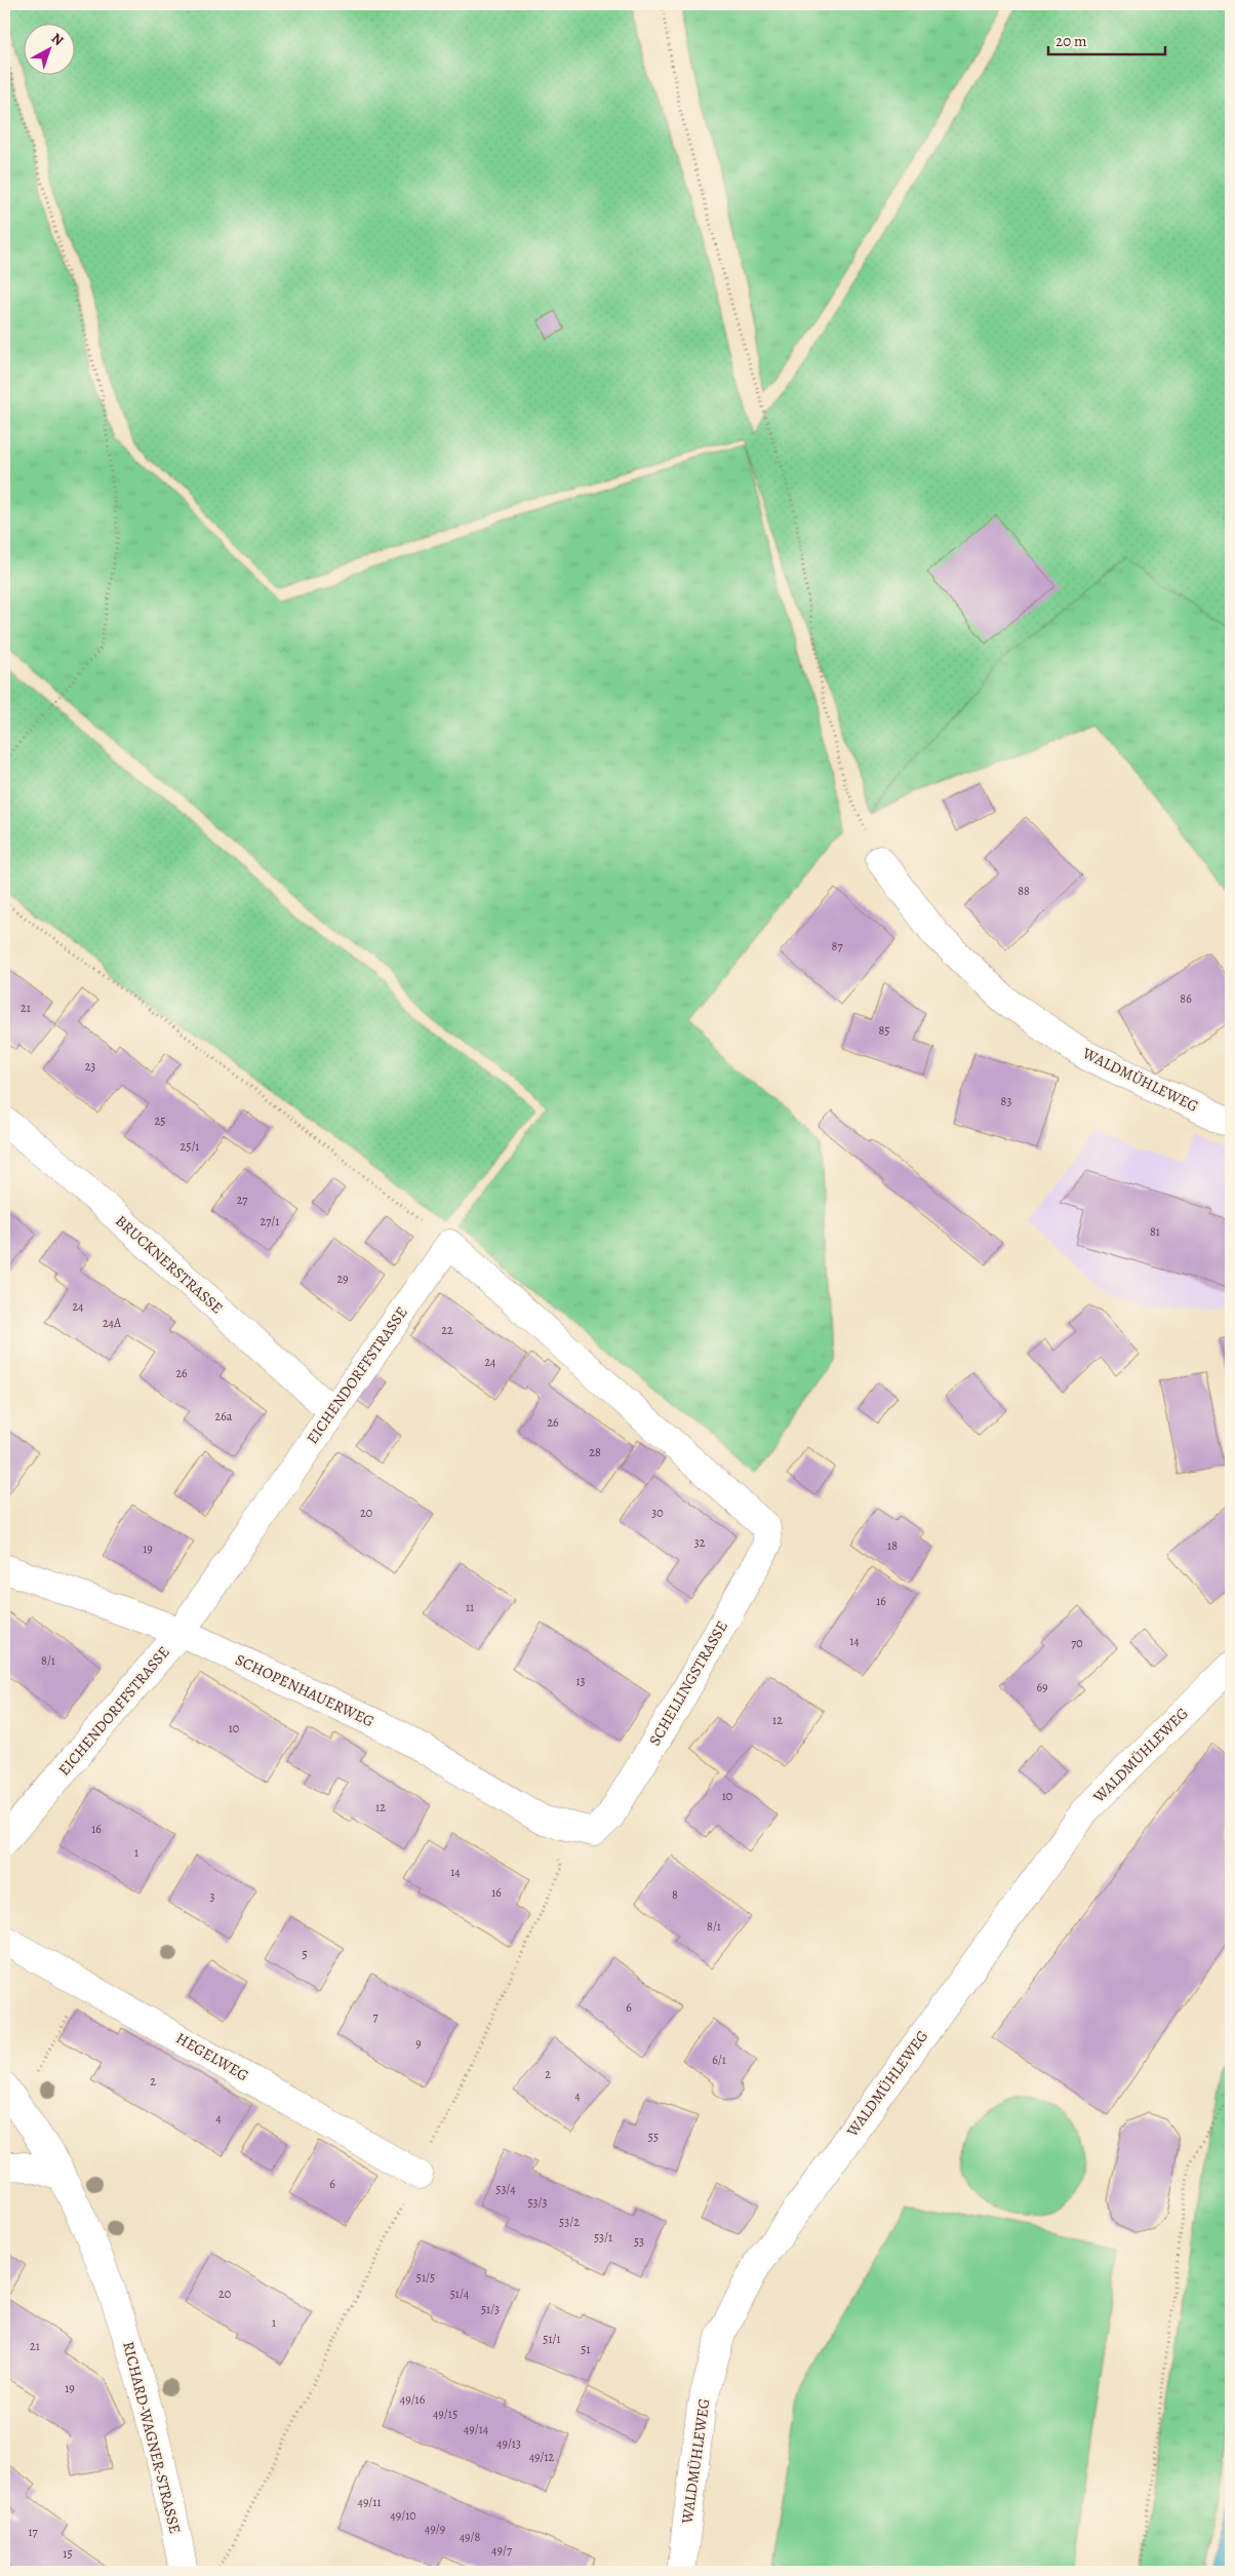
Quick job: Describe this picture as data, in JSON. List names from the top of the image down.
{
  "streets": {
    "street": [
      "WALDMÜHLEWEG",
      "BRUCKNERSTRASSE",
      "EICHENDORFFSTRASSE",
      "SCHELLINGSTRASSE",
      "SCHOPENHAUERWEG",
      "HEGELWEG",
      "RICHARD-WAGNER-STRASSE"
    ]
  },
  "crossings": [
    ["BRUCKNERSTRASSE", "EICHENDORFFSTRASSE"],
    ["EICHENDORFFSTRASSE", "SCHELLINGSTRASSE"],
    ["EICHENDORFFSTRASSE", "SCHOPENHAUERWEG"],
    ["SCHELLINGSTRASSE", "SCHOPENHAUERWEG"]
  ],
  "house_numbers": [
    "88",
    "87",
    "86",
    "21",
    "85",
    "23",
    "83",
    "25",
    "25/1",
    "27",
    "27/1",
    "81",
    "29",
    "24",
    "24A",
    "22",
    "24",
    "26",
    "26a",
    "26",
    "28",
    "20",
    "30",
    "32",
    "18",
    "19",
    "16",
    "11",
    "14",
    "70",
    "8/1",
    "13",
    "69",
    "12",
    "10",
    "10",
    "12",
    "16",
    "1",
    "14",
    "16",
    "8",
    "3",
    "8/1",
    "5",
    "6",
    "7",
    "9",
    "6/1",
    "2",
    "2",
    "4",
    "4",
    "55",
    "6",
    "53/4",
    "53/3",
    "53/2",
    "53/1",
    "53",
    "51/5",
    "20",
    "51/4",
    "51/3",
    "1",
    "51/1",
    "21",
    "51",
    "19",
    "49/16",
    "49/15",
    "49/14",
    "49/13",
    "49/12",
    "49/11",
    "49/10",
    "49/9",
    "17",
    "49/8",
    "49/7",
    "15"
  ],
  "scale_bar": "20 m",
  "north": "top right"
}
